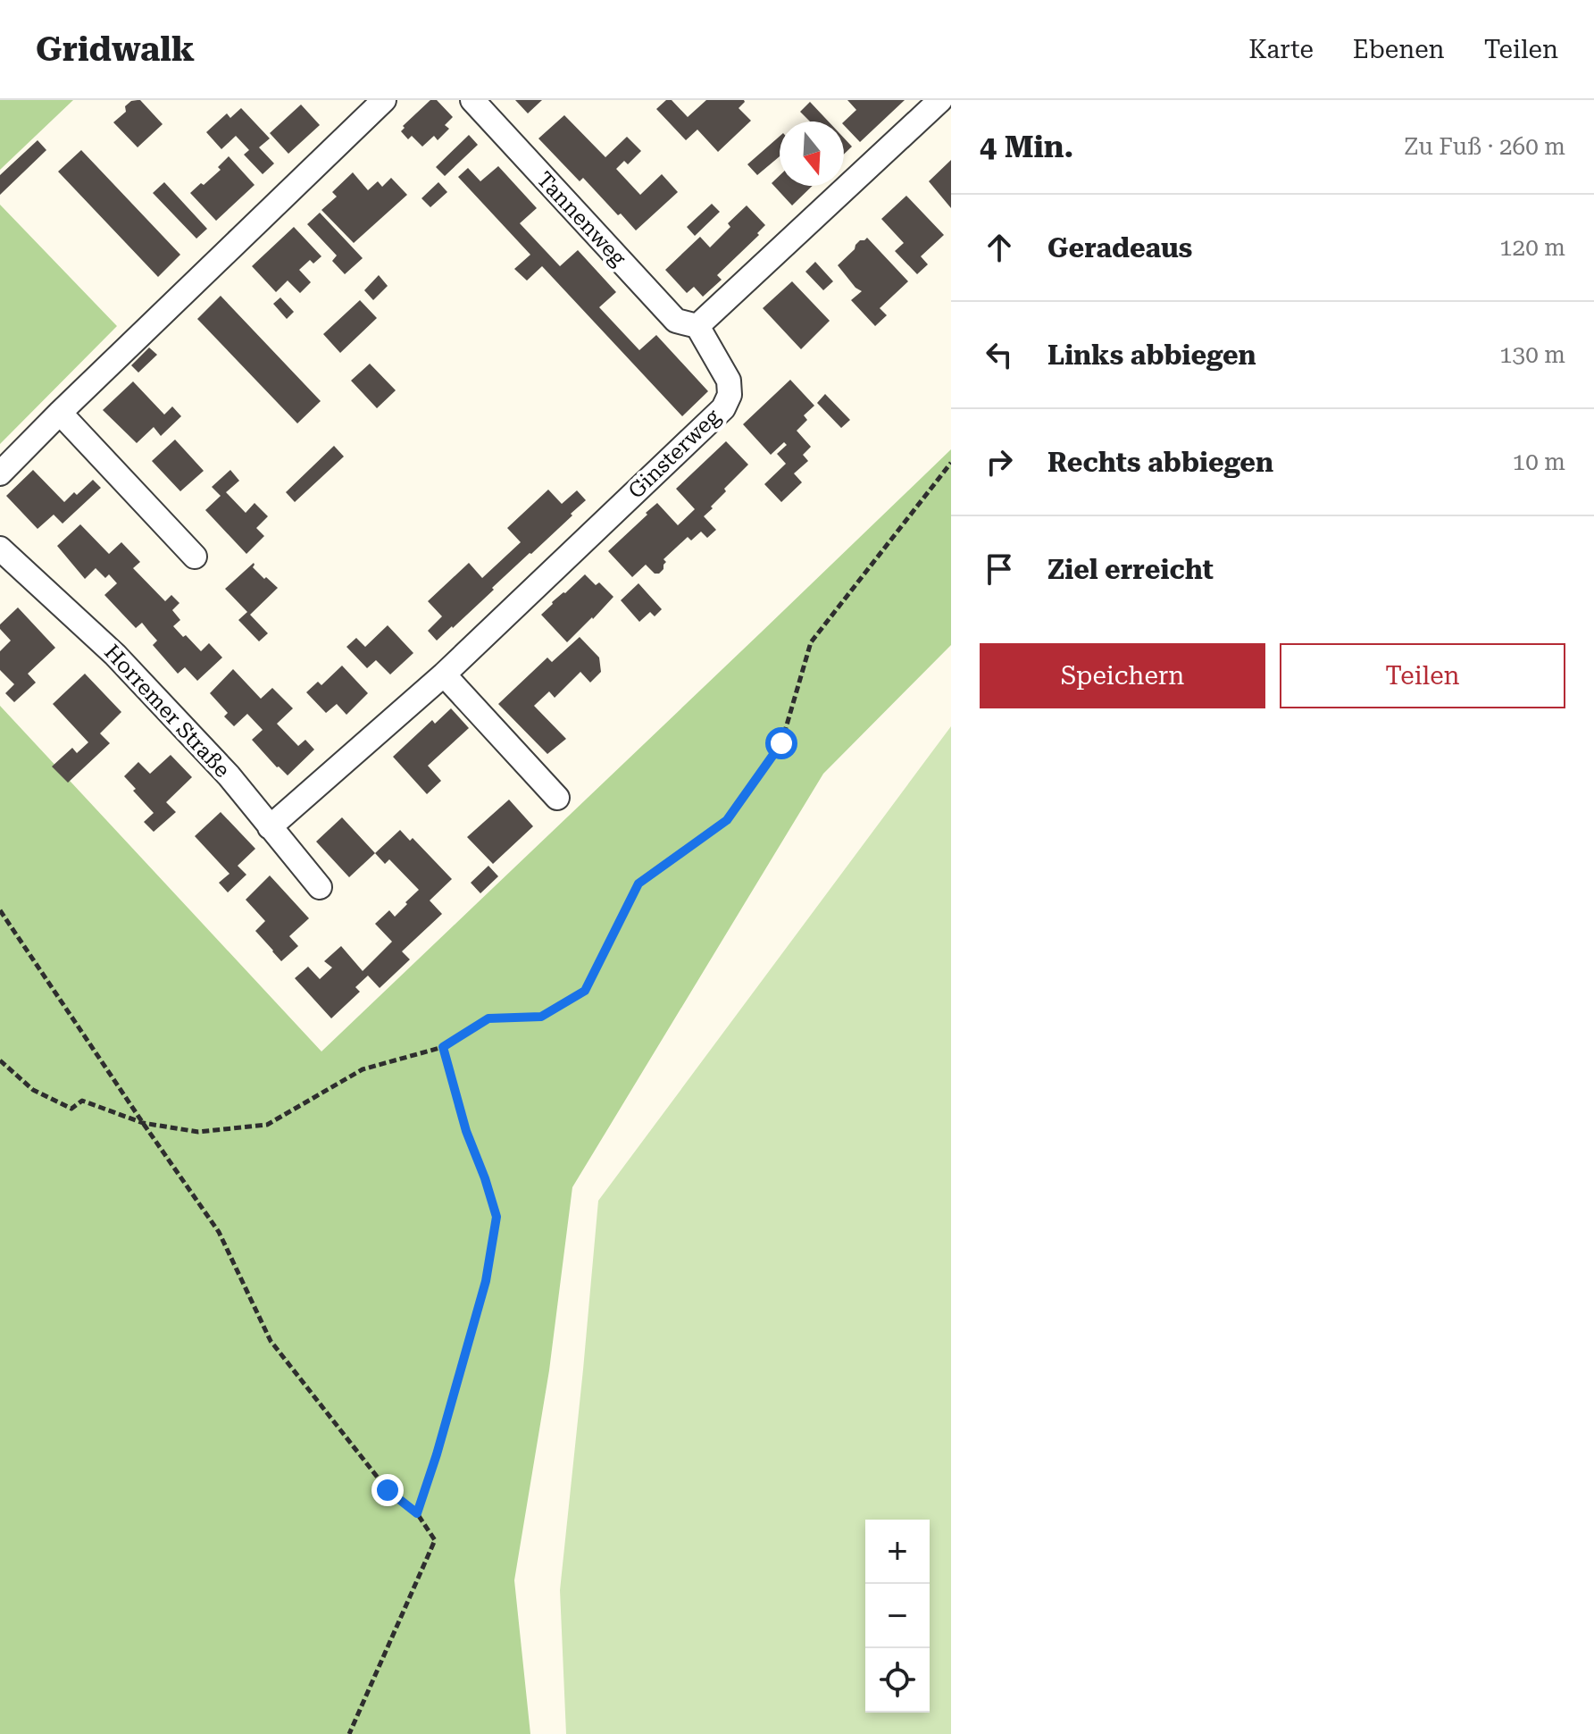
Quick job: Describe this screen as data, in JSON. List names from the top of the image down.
{
  "streets": {
    "street": ["Tannenweg", "Ginsterweg", "Horremer Straße"]
  },
  "crossings": [
    ["Tannenweg", "Ginsterweg"],
    ["Ginsterweg", "Horremer Straße"]
  ],
  "north": "bottom",
  "page": {
    "header": "Gridwalk",
    "nav": ["Karte", "Ebenen", "Teilen"],
    "heading": ["4 Min.", "Zu Fuß · 260 m"],
    "list": [
      ["Geradeaus", "120 m"],
      ["Links abbiegen", "130 m"],
      ["Rechts abbiegen", "10 m"],
      "Ziel erreicht"
    ],
    "buttons": ["Speichern", "Teilen"],
    "map_buttons": ["+", "−"]
  }
}
